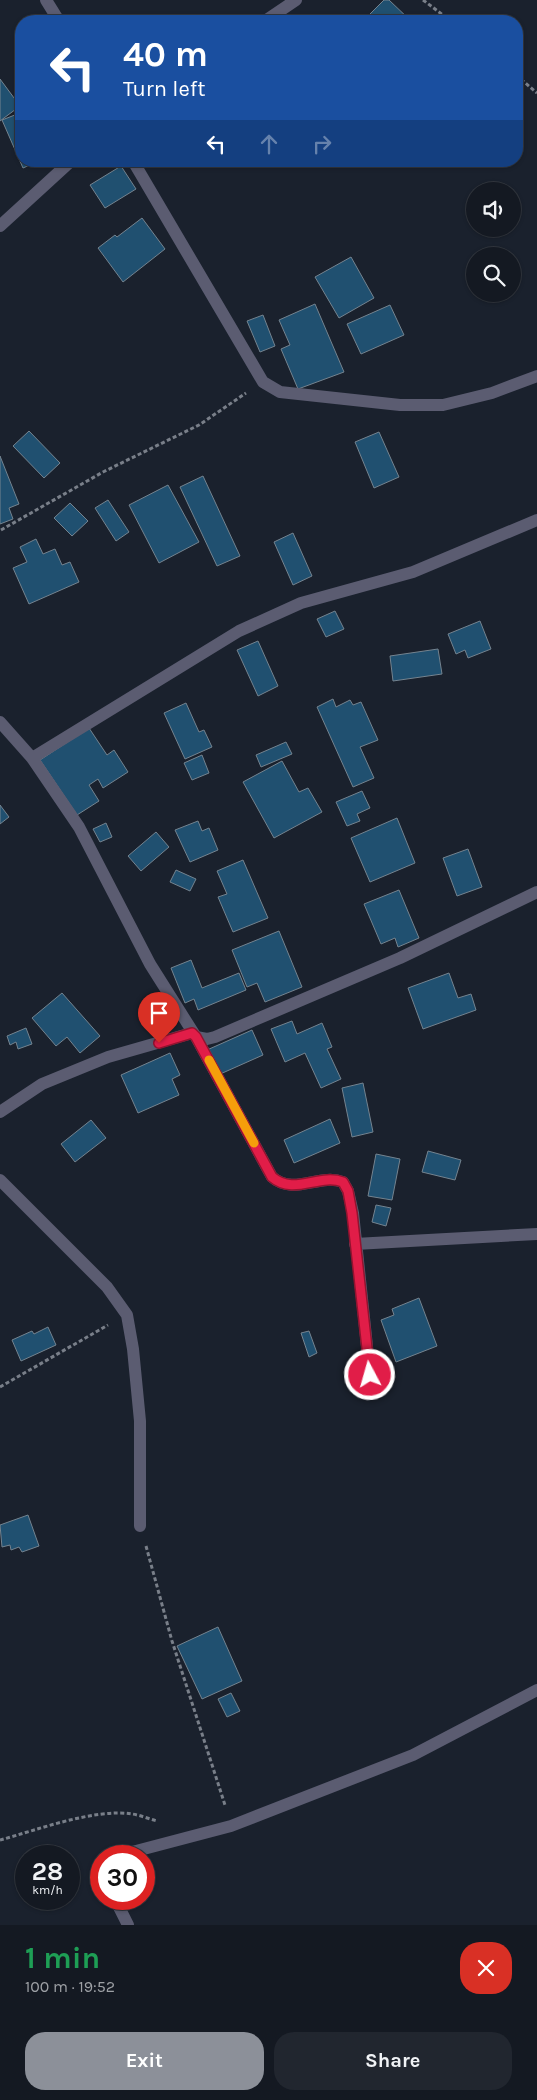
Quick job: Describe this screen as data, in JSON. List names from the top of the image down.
{
  "page": {
    "turn": ["40 m", "Turn left"],
    "speed": "28 km/h",
    "limit": "30",
    "heading": ["1 min", "100 m · 19:52"],
    "buttons": ["Exit", "Share"]
  }
}
